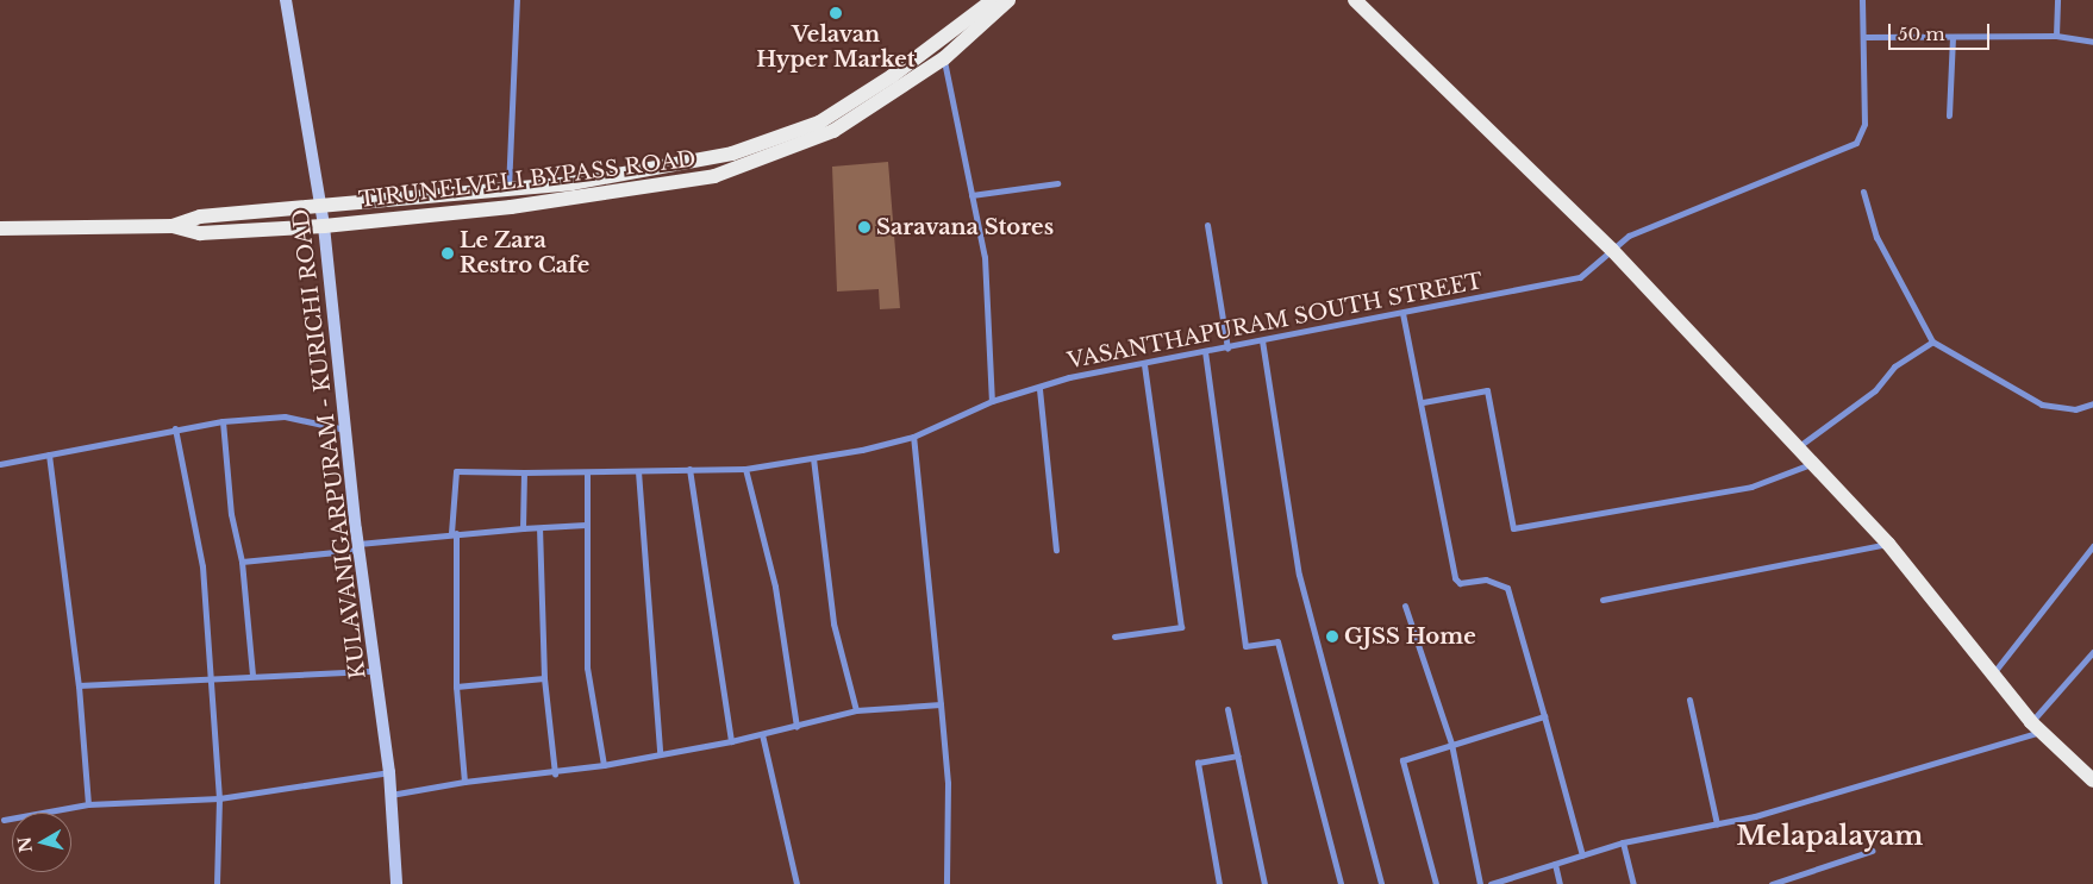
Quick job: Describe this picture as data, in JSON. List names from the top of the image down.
{
  "streets": {
    "main road": ["TIRUNELVELI BYPASS ROAD", "KULAVANIGARPURAM - KURICHI ROAD"],
    "street": ["VASANTHAPURAM SOUTH STREET"]
  },
  "crossings": [
    ["TIRUNELVELI BYPASS ROAD", "KULAVANIGARPURAM - KURICHI ROAD"]
  ],
  "districts": ["Melapalayam"],
  "places": [
    "Velavan Hyper Market",
    "Saravana Stores",
    "Le Zara Restro Cafe",
    "GJSS Home"
  ],
  "scale_bar": "50 m",
  "north": "left"
}
